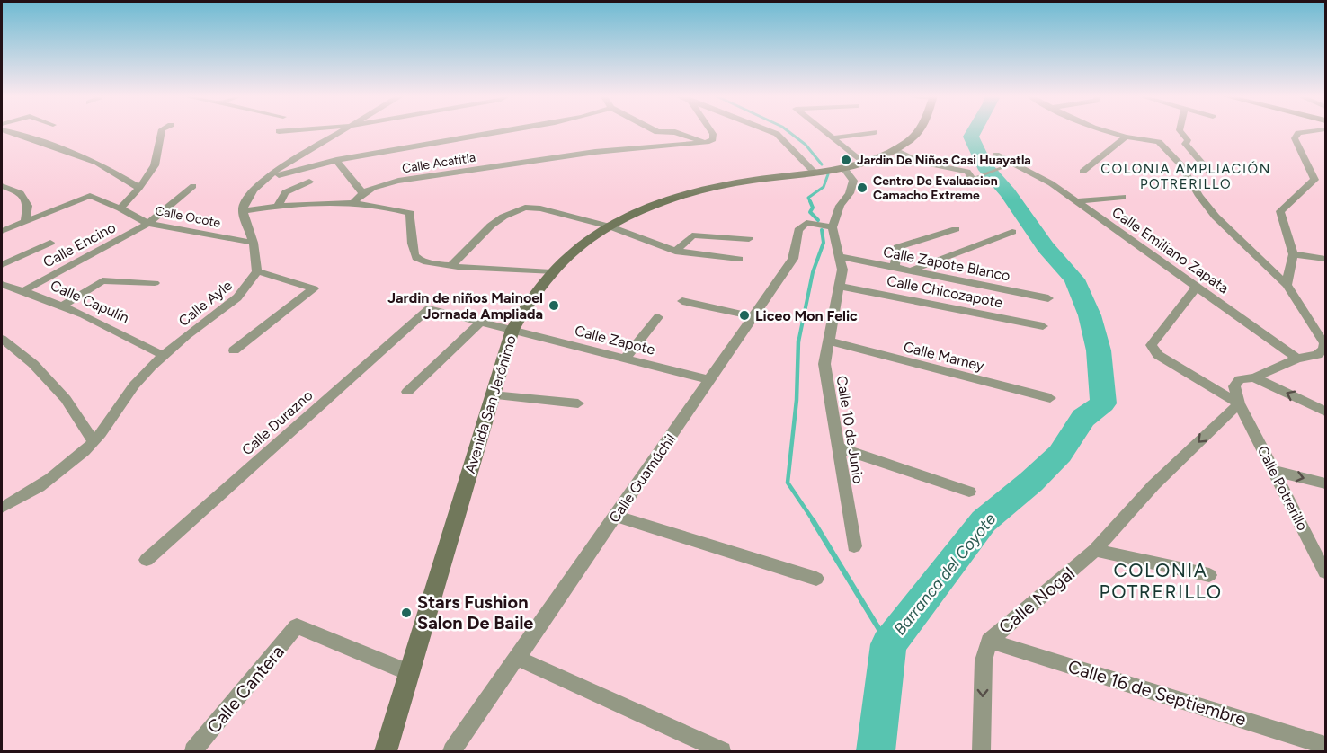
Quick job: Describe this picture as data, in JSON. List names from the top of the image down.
{
  "streets": {
    "main road": ["Avenida San Jerónimo"],
    "street": [
      "Calle Acatitla",
      "Calle Ocote",
      "Calle Encino",
      "Calle Emiliano Zapata",
      "Calle Zapote Blanco",
      "Calle Chicozapote",
      "Calle Capulín",
      "Calle Ayle",
      "Calle Zapote",
      "Calle Mamey",
      "Calle Durazno",
      "Calle 10 de Junio",
      "Calle Guamúchil",
      "Calle Potrerillo",
      "Calle Nogal",
      "Calle Cantera",
      "Calle 16 de Septiembre"
    ]
  },
  "crossings": [
    ["Calle Ocote", "Calle Encino"],
    ["Calle Encino", "Calle Capulín"],
    ["Calle Zapote Blanco", "Calle 10 de Junio"],
    ["Calle Chicozapote", "Calle 10 de Junio"],
    ["Calle Capulín", "Calle Ayle"],
    ["Calle Zapote", "Avenida San Jerónimo"],
    ["Calle Zapote", "Calle Durazno"],
    ["Calle Zapote", "Calle Guamúchil"],
    ["Calle Mamey", "Calle 10 de Junio"],
    ["Avenida San Jerónimo", "Calle Cantera"],
    ["Calle 10 de Junio", "Calle Guamúchil"],
    ["Calle Potrerillo", "Calle Nogal"],
    ["Calle Nogal", "Calle 16 de Septiembre"]
  ],
  "one_way": ["Calle Nogal"],
  "districts": ["COLONIA AMPLIACIÓN POTRERILLO", "COLONIA POTRERILLO"],
  "water": ["Barranca del Coyote"],
  "places": [
    "Jardin De Niños Casi Huayatla",
    "Centro De Evaluacion Camacho Extreme",
    "Jardin de niños Mainoel Jornada Ampliada",
    "Liceo Mon Felic",
    "Stars Fushion Salon De Baile"
  ]
}
